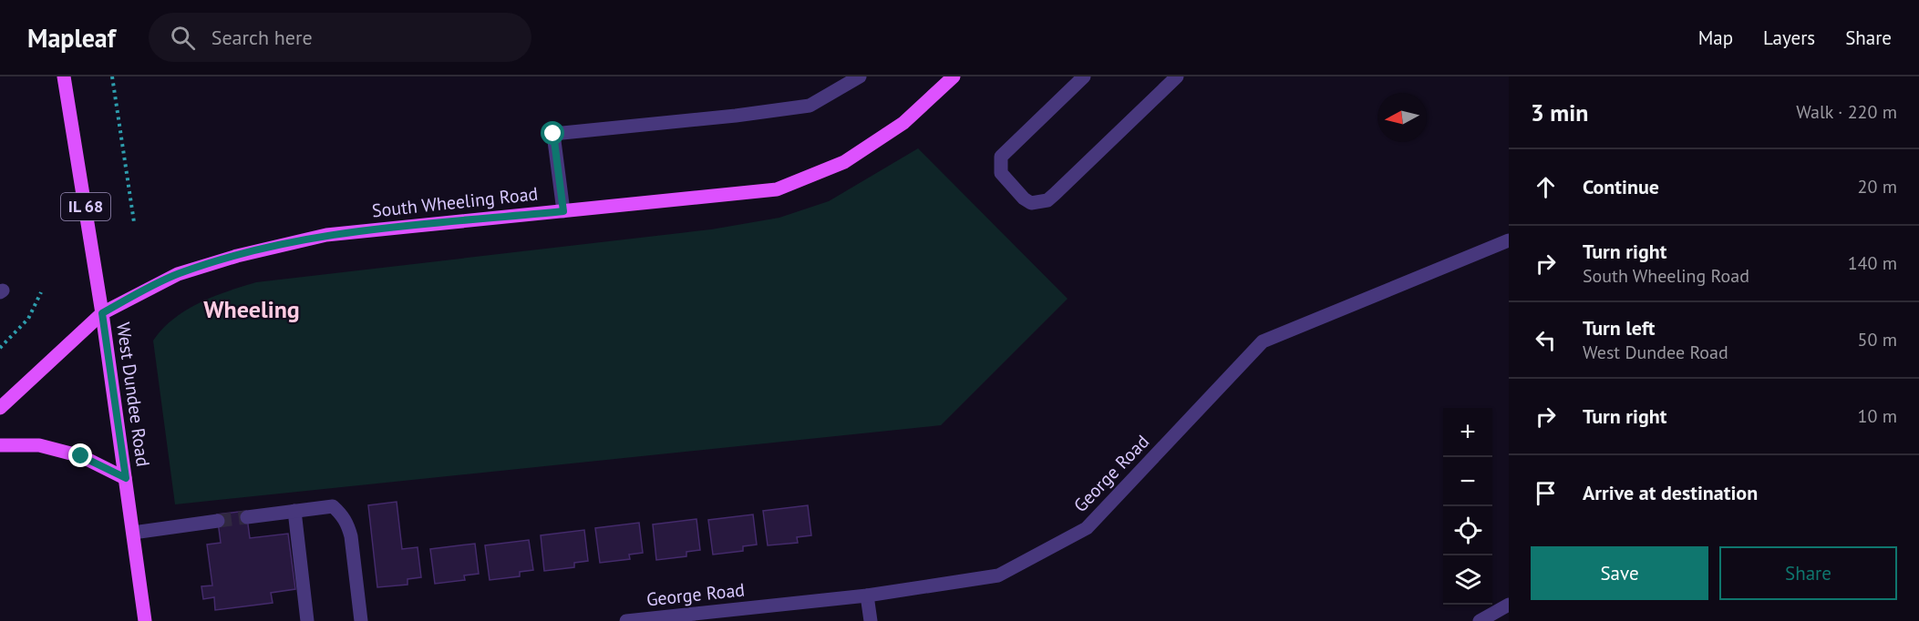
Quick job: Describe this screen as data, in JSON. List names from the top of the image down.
{
  "streets": {
    "main road": ["South Wheeling Road", "IL 68", "West Dundee Road"],
    "street": ["George Road"]
  },
  "crossings": [
    ["South Wheeling Road", "West Dundee Road"]
  ],
  "districts": ["Wheeling"],
  "north": "left",
  "page": {
    "header": "Mapleaf",
    "search": "Search here",
    "nav": ["Map", "Layers", "Share"],
    "heading": ["3 min", "Walk · 220 m"],
    "list": [
      ["Continue", "20 m"],
      ["Turn right", "South Wheeling Road", "140 m"],
      ["Turn left", "West Dundee Road", "50 m"],
      ["Turn right", "10 m"],
      "Arrive at destination"
    ],
    "map_buttons": ["+", "−"],
    "buttons": ["Save", "Share"]
  }
}
